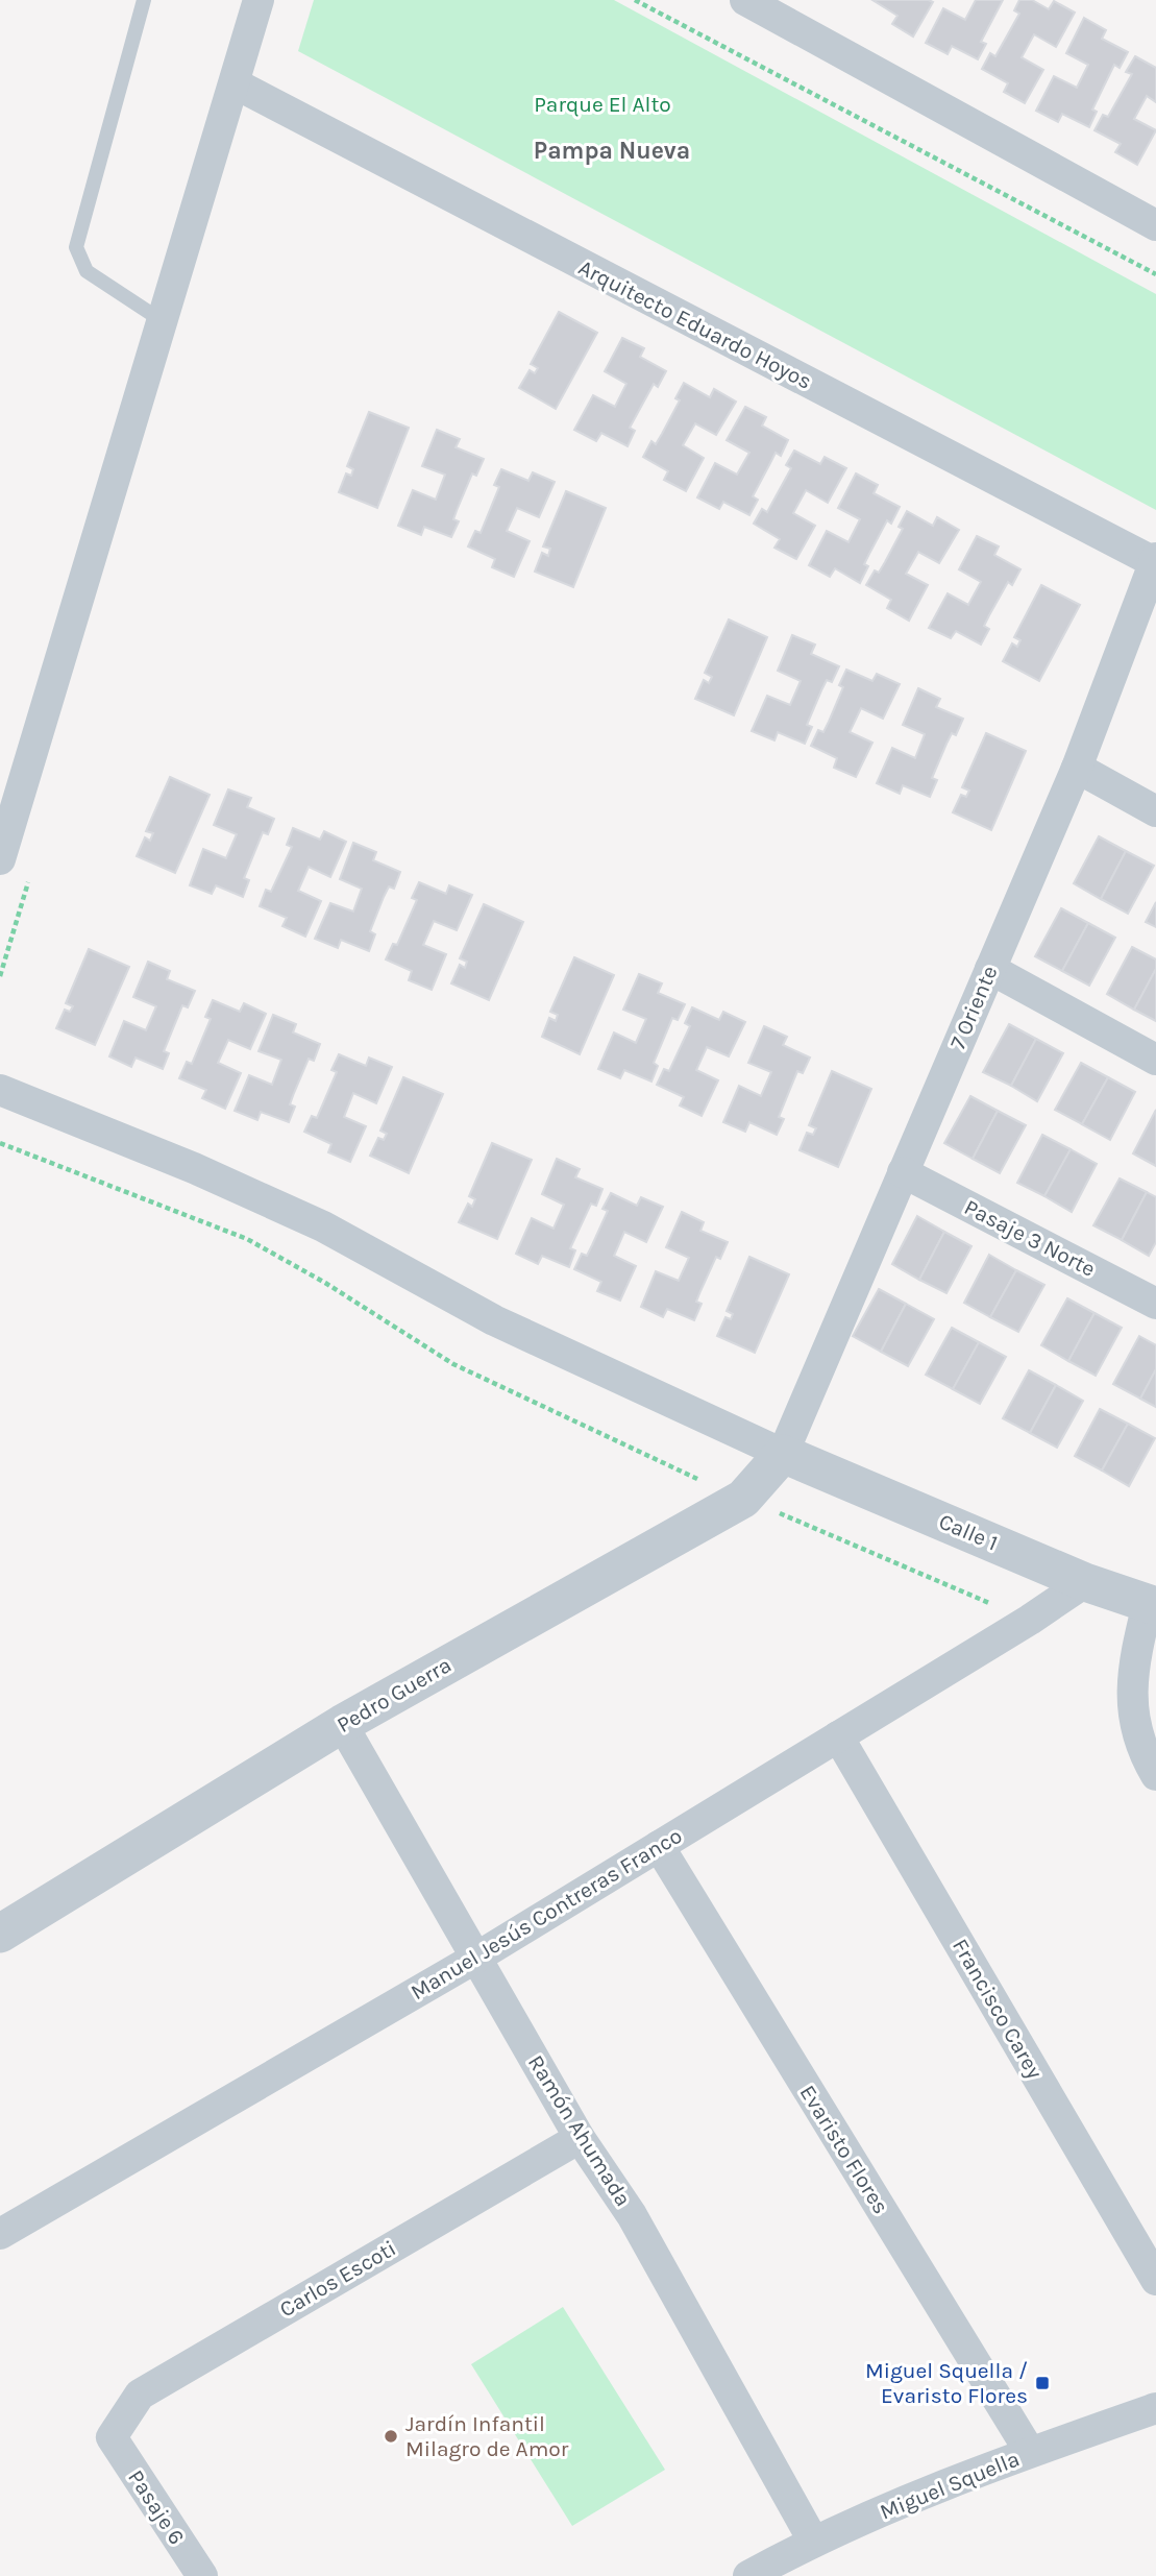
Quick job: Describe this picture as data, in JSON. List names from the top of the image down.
{
  "streets": {
    "street": [
      "Arquitecto Eduardo Hoyos",
      "7 Oriente",
      "Pasaje 3 Norte",
      "Calle 1",
      "Pedro Guerra",
      "Manuel Jesús Contreras Franco",
      "Francisco Carey",
      "Ramón Ahumada",
      "Evaristo Flores",
      "Carlos Escoti",
      "Miguel Squella",
      "Pasaje 6"
    ]
  },
  "crossings": [
    ["Arquitecto Eduardo Hoyos", "7 Oriente"],
    ["7 Oriente", "Pasaje 3 Norte"],
    ["7 Oriente", "Calle 1"],
    ["7 Oriente", "Pedro Guerra"],
    ["Calle 1", "Pedro Guerra"],
    ["Calle 1", "Manuel Jesús Contreras Franco"],
    ["Pedro Guerra", "Ramón Ahumada"],
    ["Manuel Jesús Contreras Franco", "Francisco Carey"],
    ["Manuel Jesús Contreras Franco", "Ramón Ahumada"],
    ["Manuel Jesús Contreras Franco", "Evaristo Flores"],
    ["Ramón Ahumada", "Carlos Escoti"],
    ["Ramón Ahumada", "Miguel Squella"],
    ["Evaristo Flores", "Miguel Squella"],
    ["Carlos Escoti", "Pasaje 6"]
  ],
  "districts": ["Pampa Nueva"],
  "parks": ["Parque El Alto"],
  "places": {
    "transit": ["Miguel Squella / Evaristo Flores"],
    "other": ["Jardín Infantil Milagro de Amor"]
  }
}
